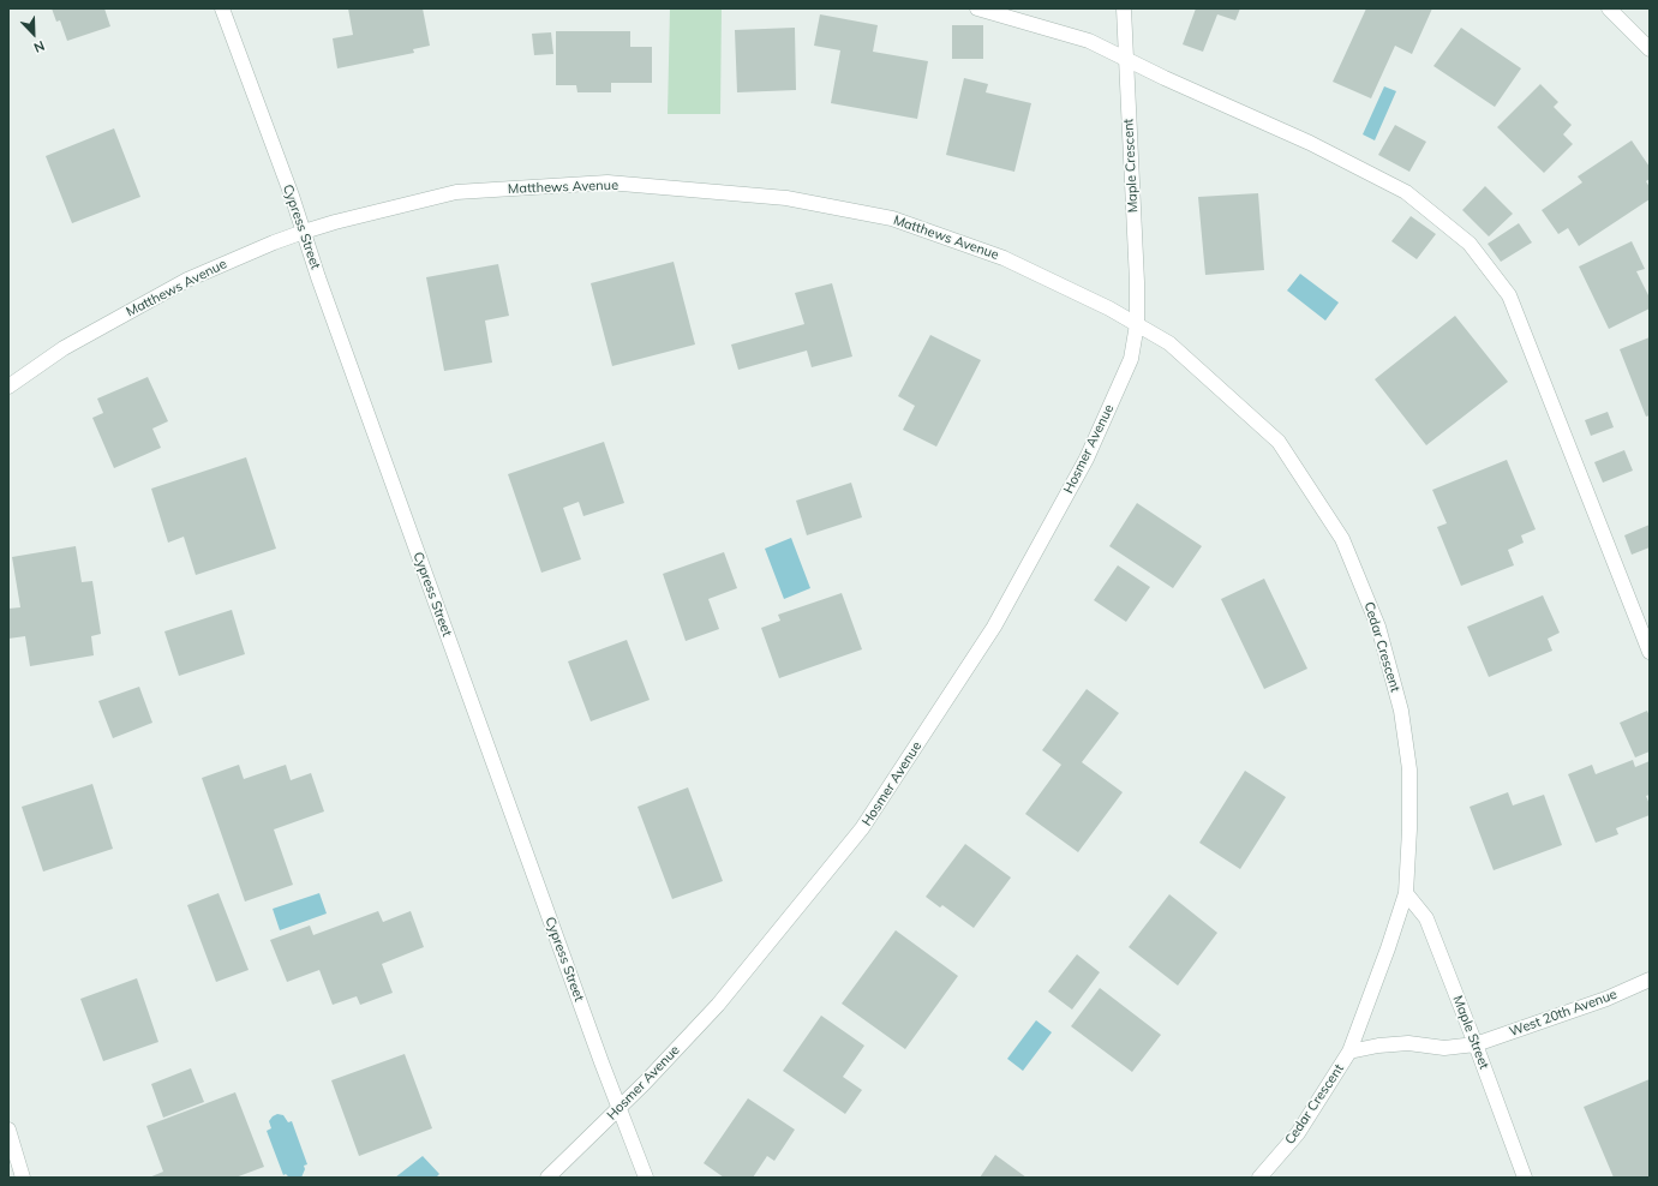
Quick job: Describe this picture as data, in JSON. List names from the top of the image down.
{
  "streets": {
    "street": [
      "Maple Crescent",
      "Matthews Avenue",
      "Cypress Street",
      "Hosmer Avenue",
      "Cedar Crescent",
      "West 20th Avenue",
      "Maple Street"
    ]
  },
  "crossings": [
    ["Maple Crescent", "Matthews Avenue"],
    ["Maple Crescent", "Hosmer Avenue"],
    ["Maple Crescent", "Cedar Crescent"],
    ["Matthews Avenue", "Cypress Street"],
    ["Matthews Avenue", "Hosmer Avenue"],
    ["Matthews Avenue", "Cedar Crescent"],
    ["Cypress Street", "Hosmer Avenue"],
    ["Hosmer Avenue", "Cedar Crescent"],
    ["Cedar Crescent", "West 20th Avenue"],
    ["Cedar Crescent", "Maple Street"],
    ["West 20th Avenue", "Maple Street"]
  ],
  "north": "bottom right"
}
